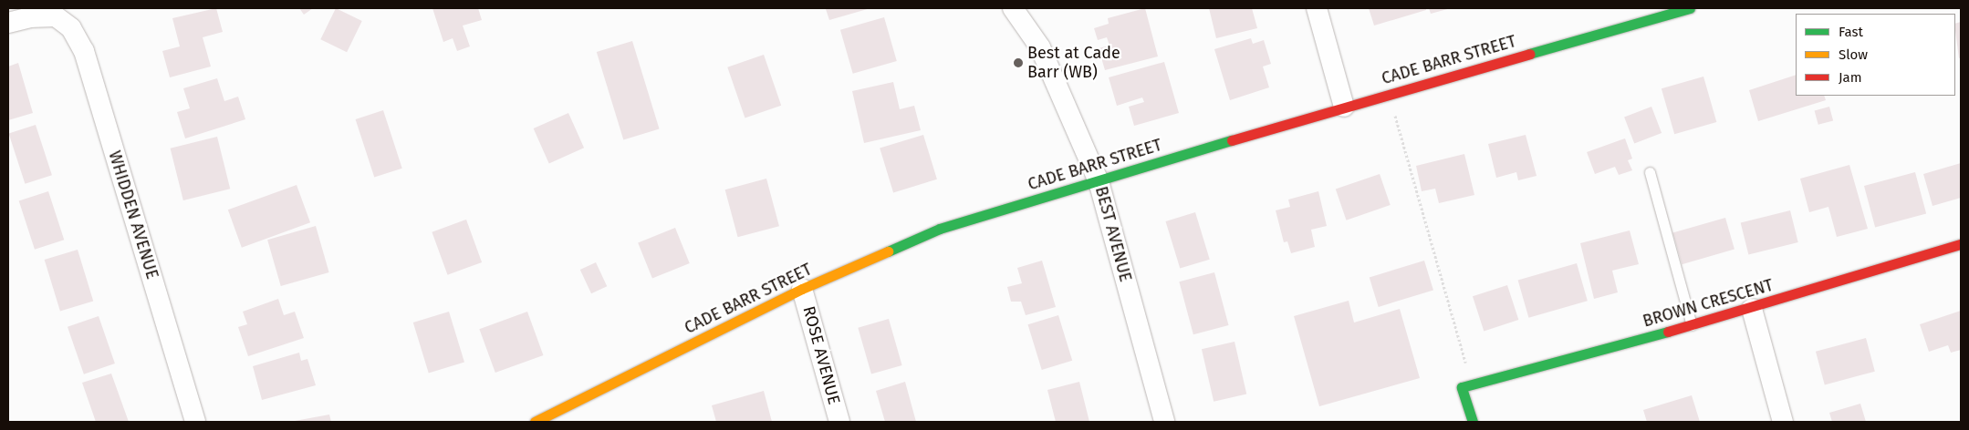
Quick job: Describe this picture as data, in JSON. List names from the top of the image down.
{
  "streets": {
    "street": [
      "CADE BARR STREET",
      "WHIDDEN AVENUE",
      "BEST AVENUE",
      "BROWN CRESCENT",
      "ROSE AVENUE"
    ]
  },
  "crossings": [
    ["CADE BARR STREET", "BEST AVENUE"],
    ["CADE BARR STREET", "ROSE AVENUE"]
  ],
  "places": ["Best at Cade Barr (WB)"],
  "legend": ["Fast", "Slow", "Jam"]
}
